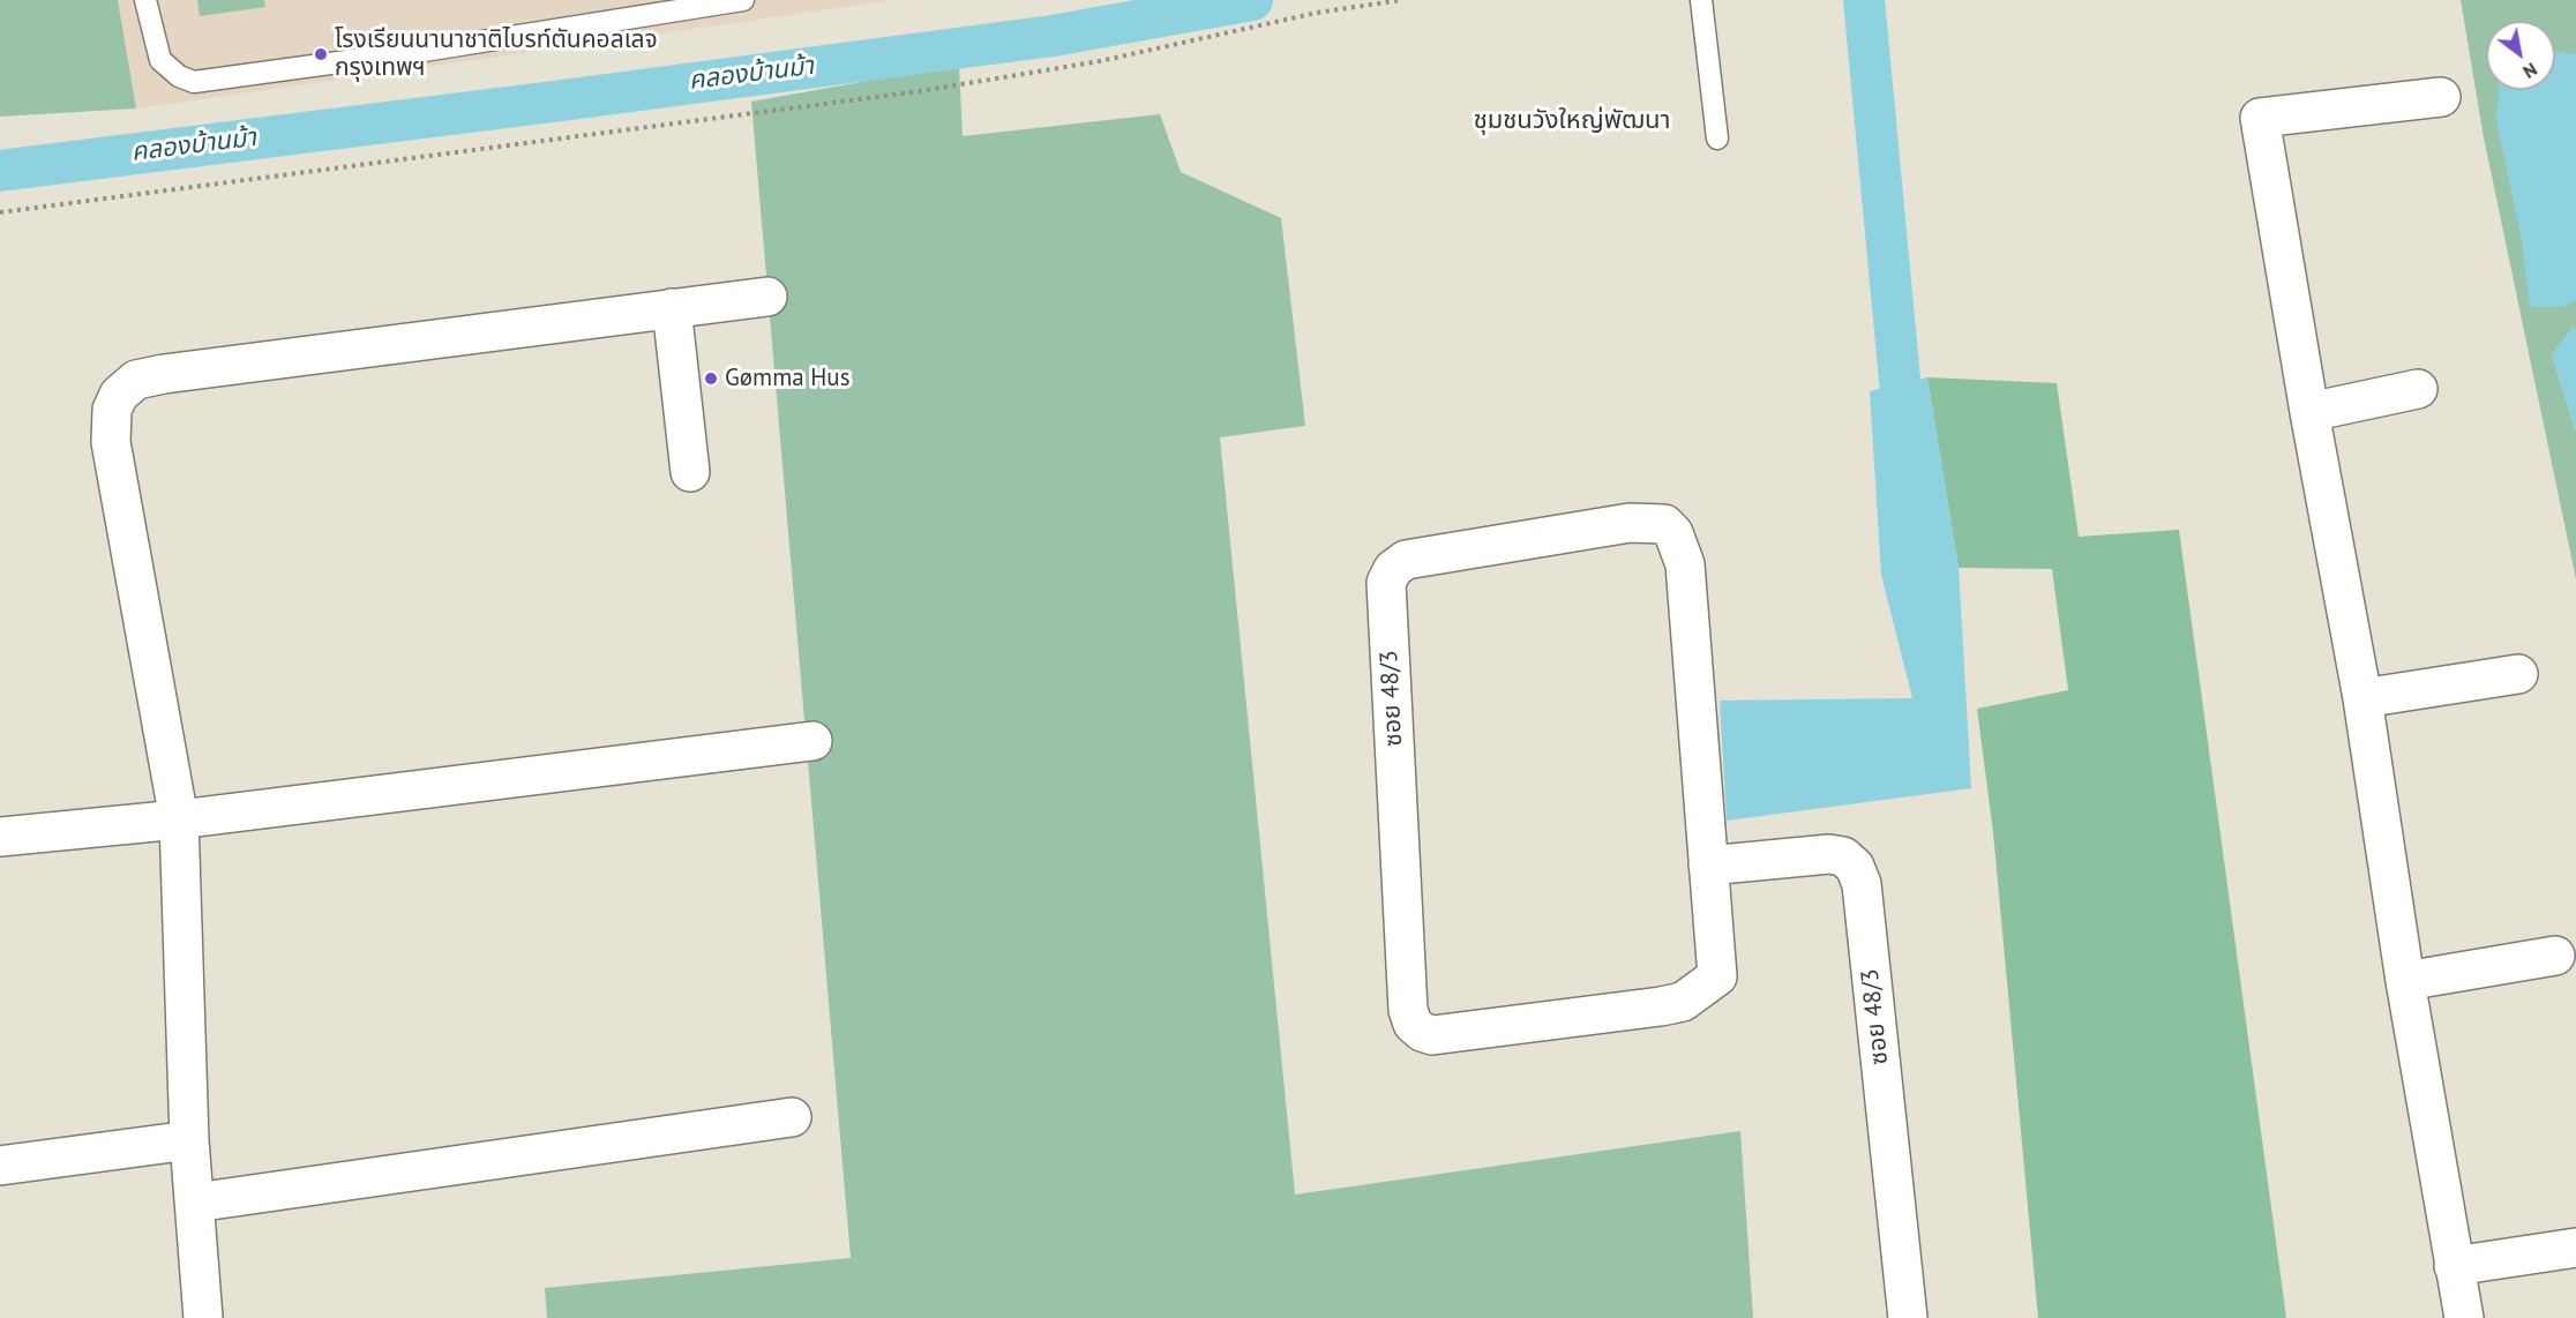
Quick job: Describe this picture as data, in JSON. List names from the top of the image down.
{
  "streets": {
    "street": ["ซอย 48/3"]
  },
  "districts": ["ชุมชนวังใหญ่พัฒนา"],
  "water": ["คลองบ้านม้า"],
  "places": ["โรงเรียนนานาชาติไบรท์ตันคอลเลจ กรุงเทพฯ", "Gømma Hus"],
  "north": "bottom right"
}
